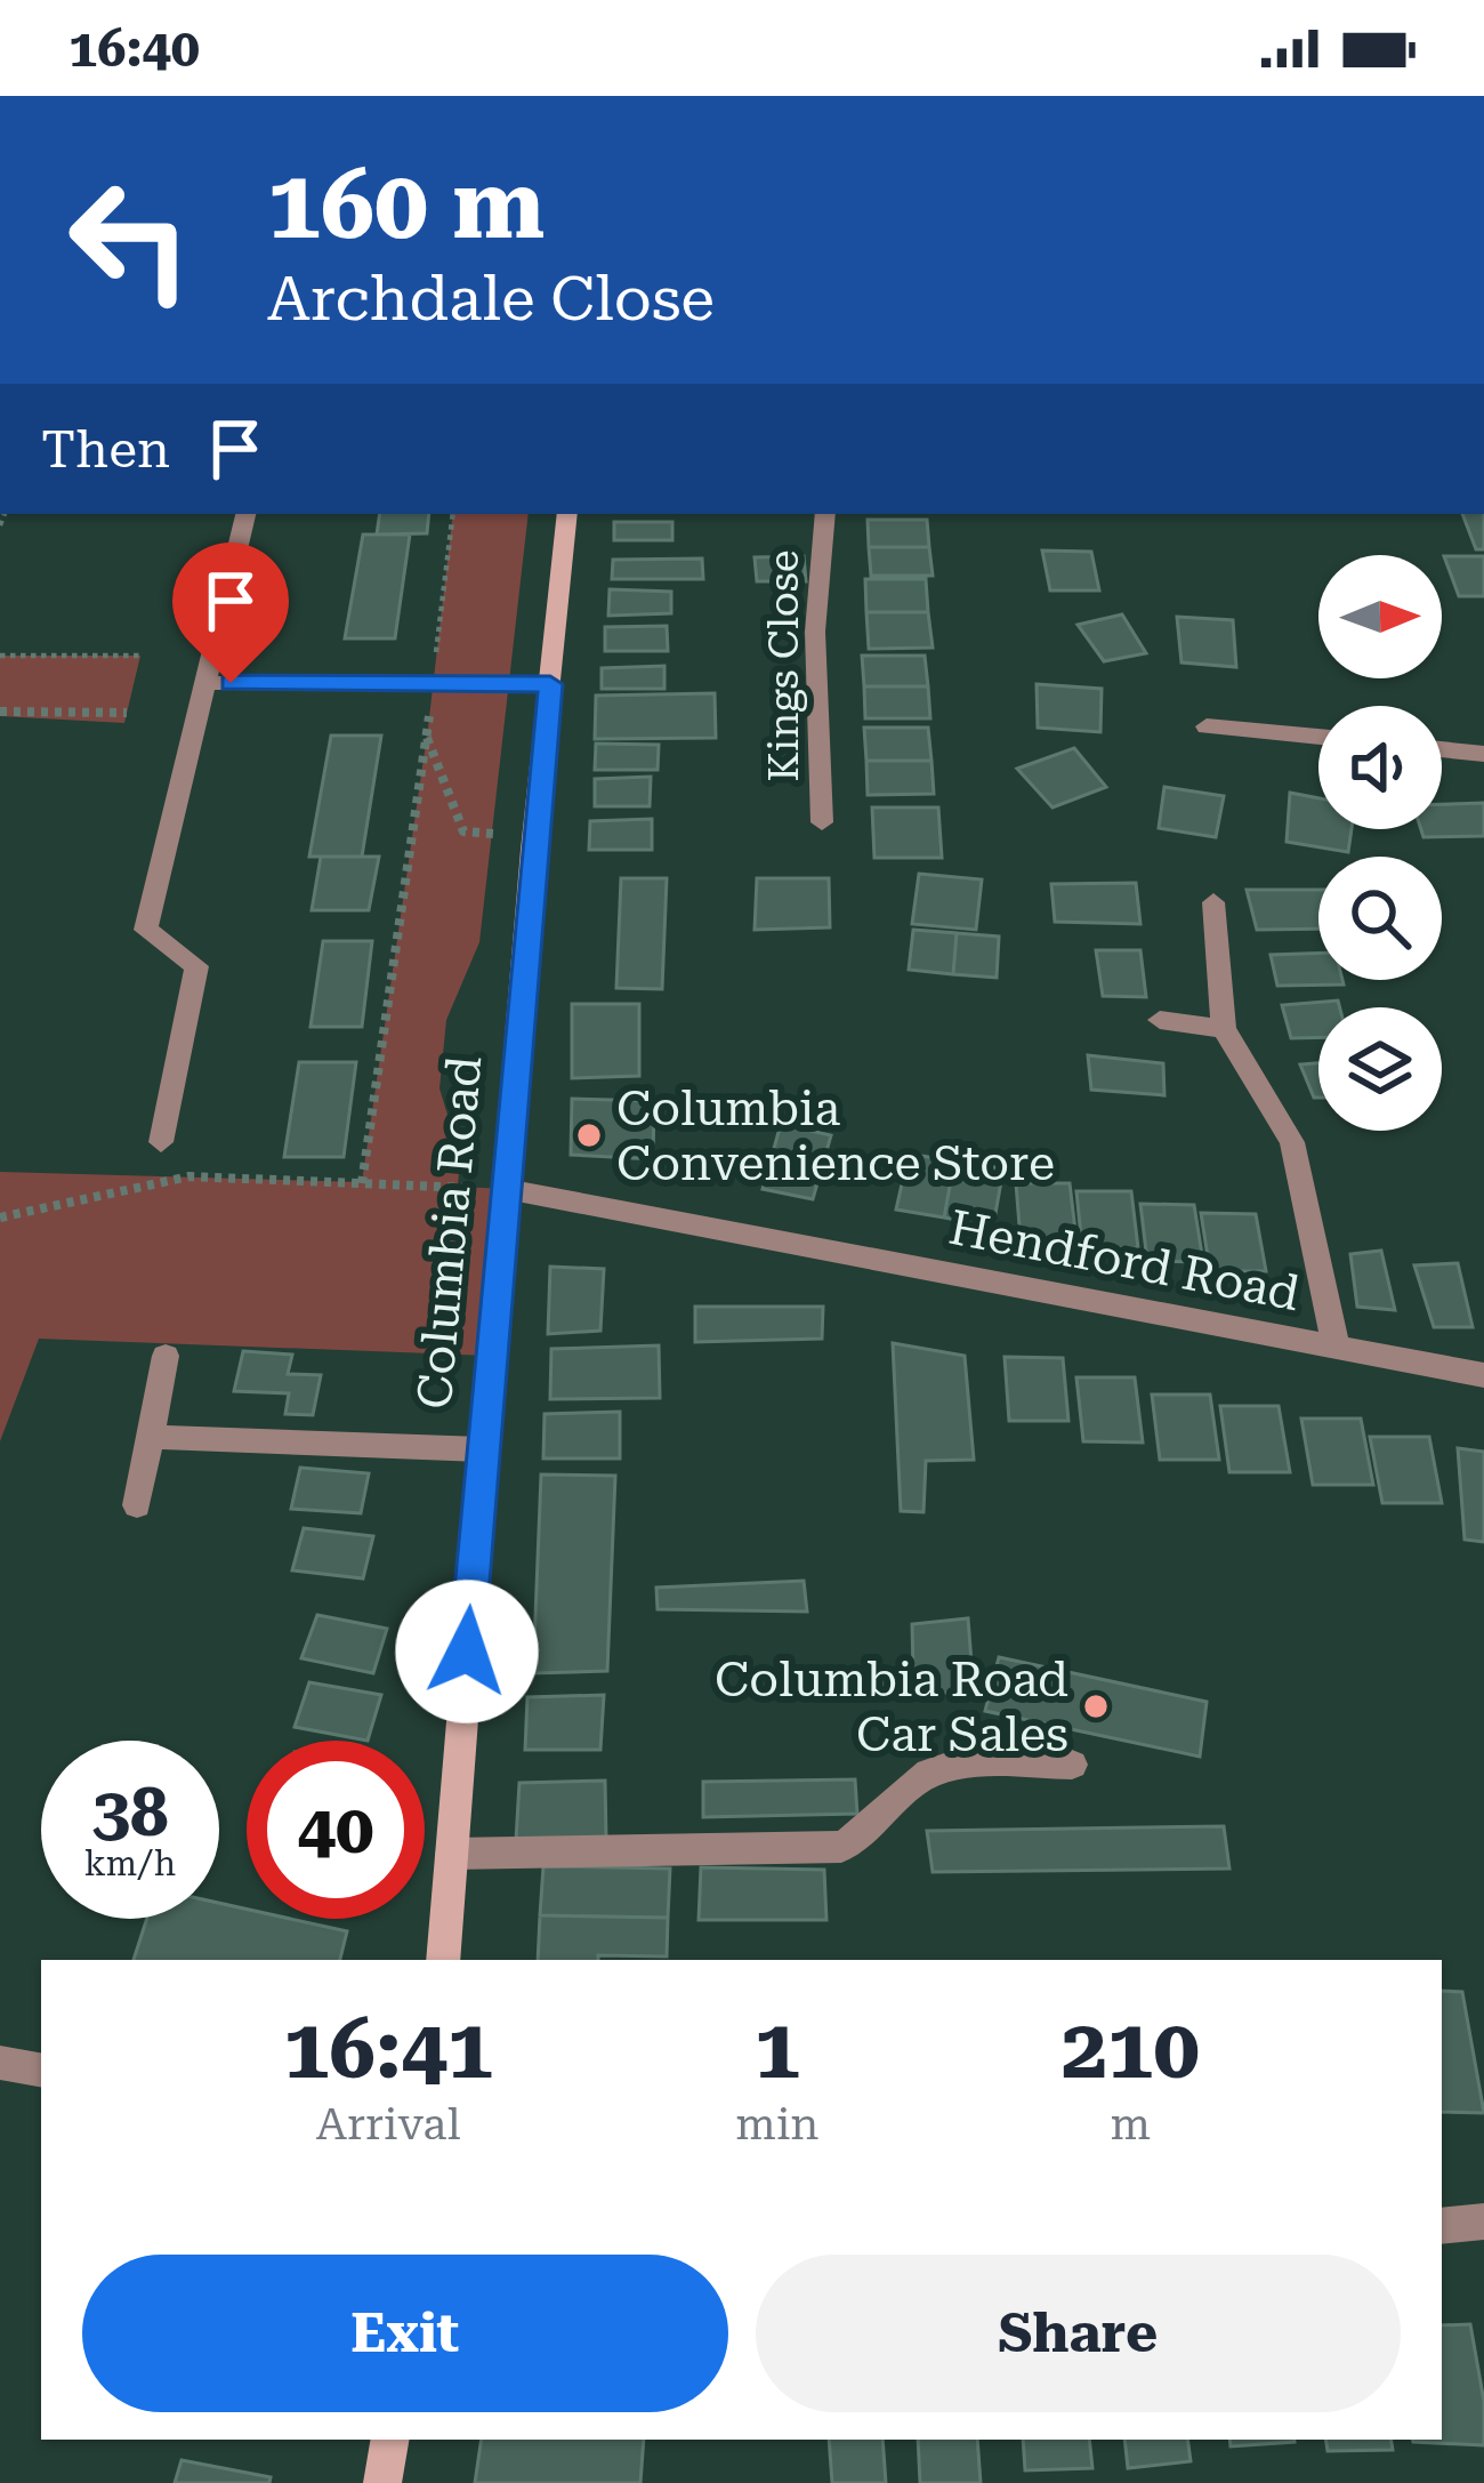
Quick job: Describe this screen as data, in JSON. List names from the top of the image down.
{
  "streets": {
    "street": ["Kings Close", "Columbia Road", "Hendford Road"]
  },
  "crossings": [
    ["Columbia Road", "Hendford Road"]
  ],
  "places": ["Columbia Convenience Store", "Columbia Road Car Sales"],
  "north": "right",
  "page": {
    "status": "16:40",
    "turn": ["160 m", "Archdale Close"],
    "then": "Then",
    "speed": "38 km/h",
    "limit": "40",
    "eta": [
      "16:41",
      "Arrival",
      "1",
      "min",
      "210",
      "m"
    ],
    "buttons": ["Exit", "Share"]
  }
}
